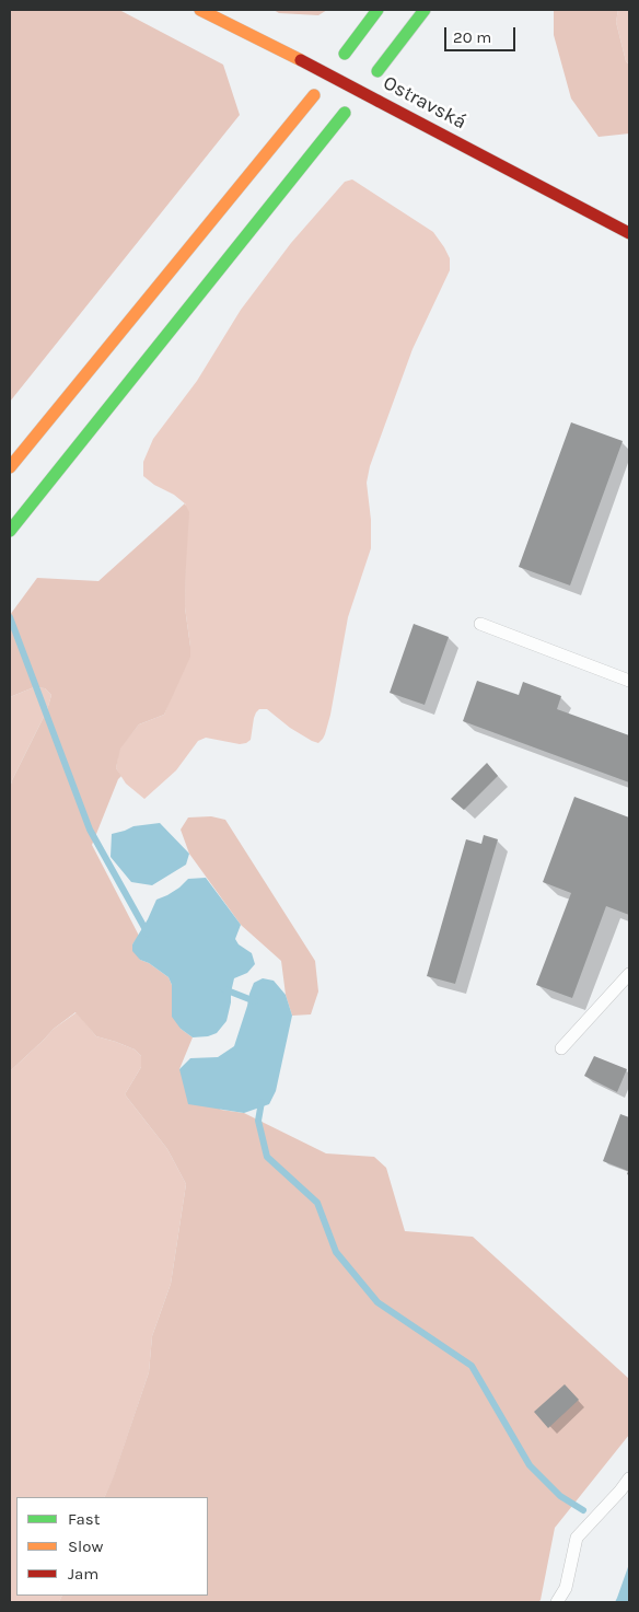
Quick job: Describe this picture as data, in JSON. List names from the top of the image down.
{
  "streets": {
    "main road": ["Ostravská"]
  },
  "legend": ["Fast", "Slow", "Jam"],
  "scale_bar": "20 m"
}
